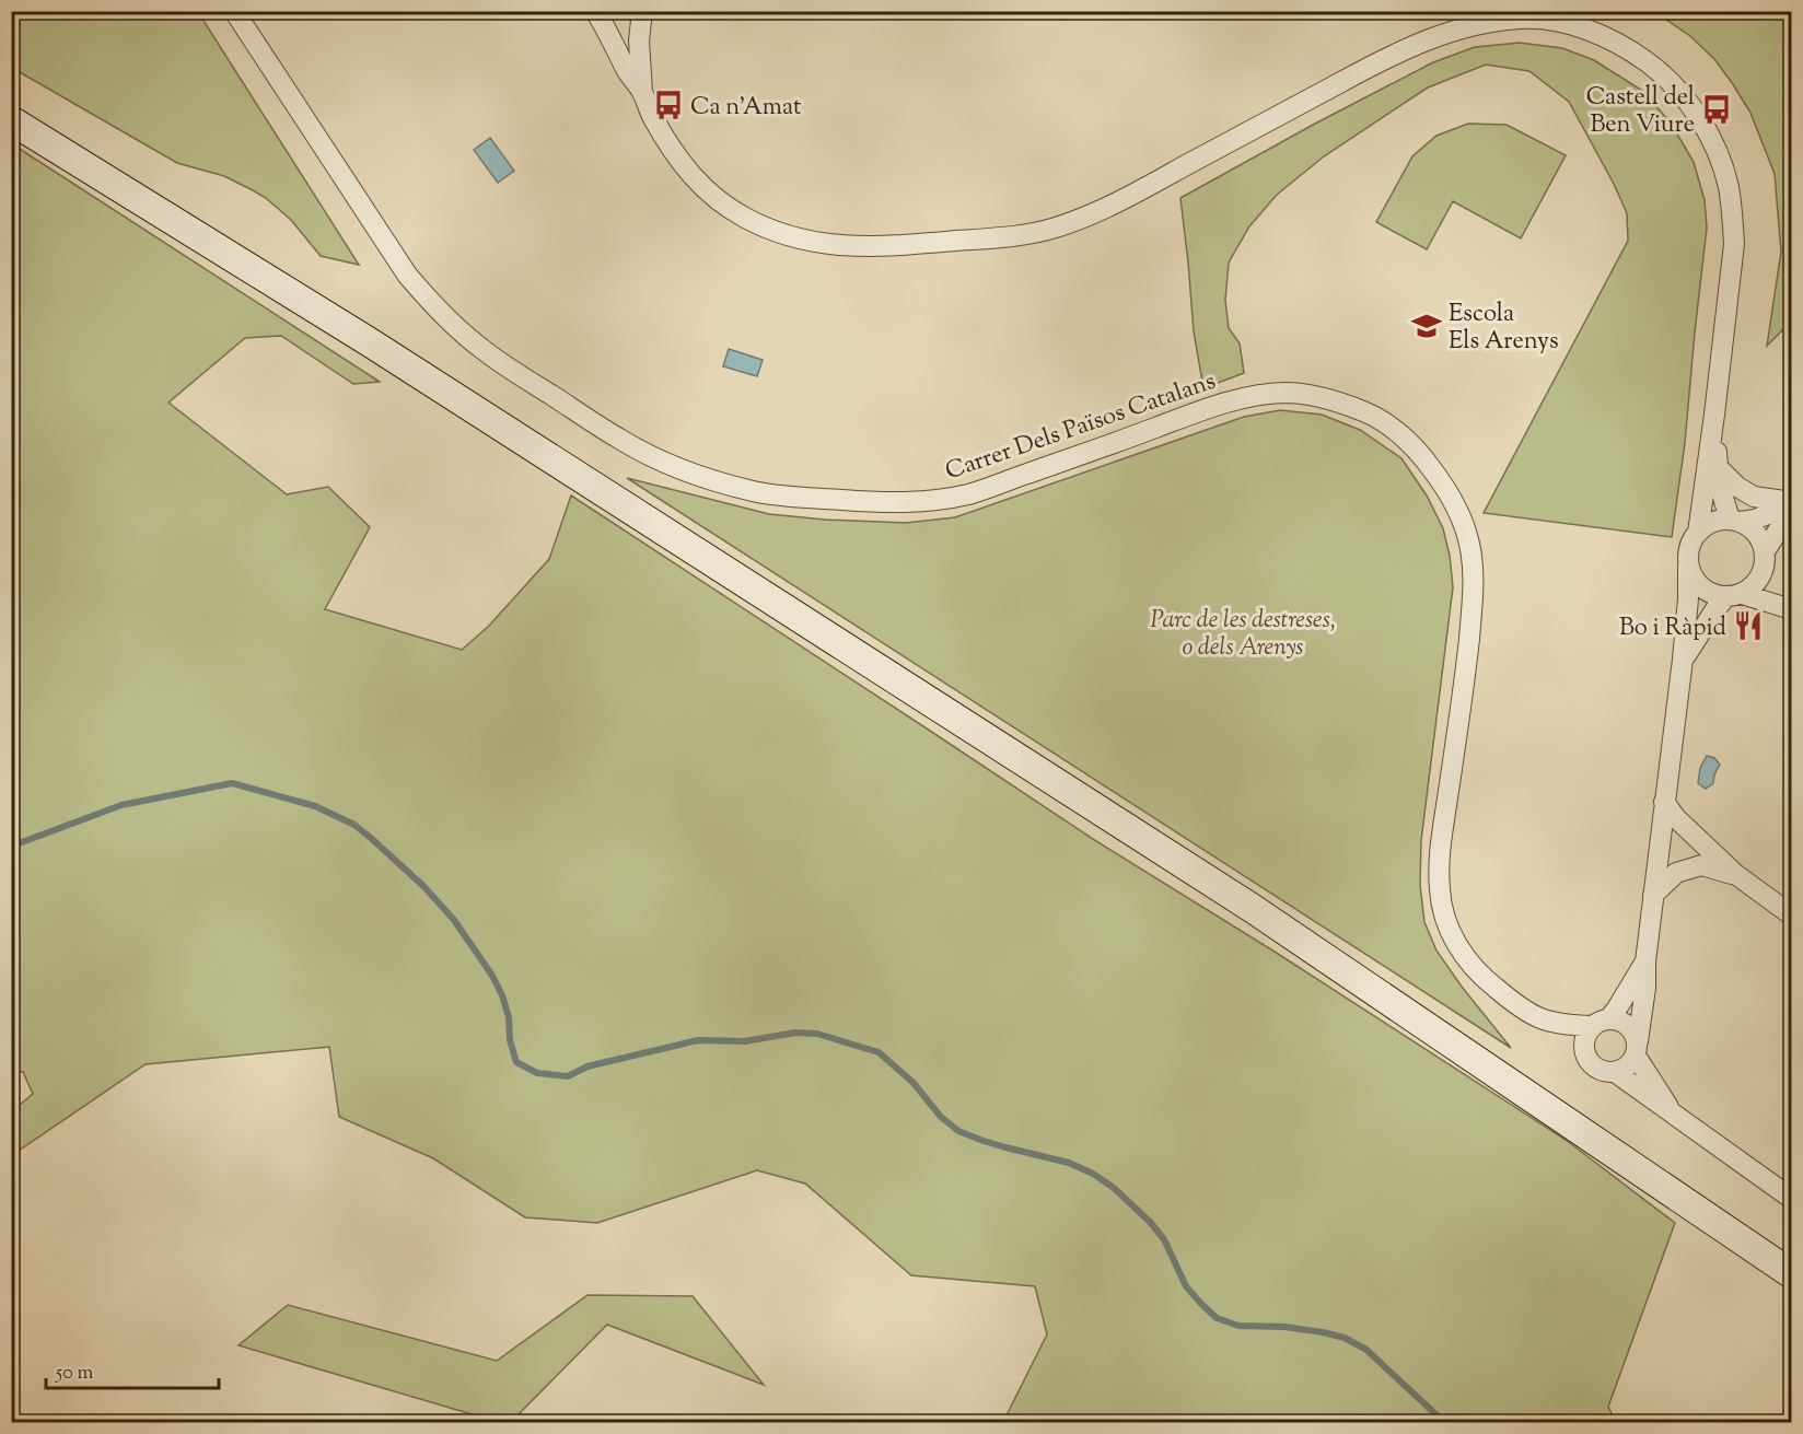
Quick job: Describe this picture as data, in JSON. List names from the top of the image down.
{
  "streets": {
    "street": ["Carrer Dels Països Catalans"]
  },
  "parks": ["Parc de les destreses, o dels Arenys"],
  "places": {
    "bus stop": ["Ca n'Amat", "Castell del Ben Viure"],
    "school or university": ["Escola Els Arenys"],
    "restaurant": ["Bo i Ràpid"]
  },
  "scale_bar": "50 m"
}
